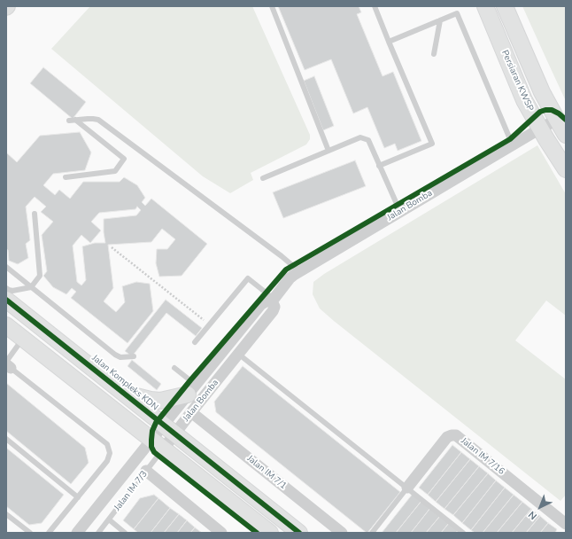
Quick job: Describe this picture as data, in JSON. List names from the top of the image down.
{
  "streets": {
    "street": [
      "Persiaran KWSP",
      "Jalan Bomba",
      "Jalan Kompleks KDN",
      "Jalan IM 7/16",
      "Jalan IM 7/1"
    ],
    "lane": ["Jalan IM 7/3"]
  },
  "crossings": [
    ["Persiaran KWSP", "Jalan Bomba"],
    ["Jalan Bomba", "Jalan Kompleks KDN"],
    ["Jalan Bomba", "Jalan IM 7/1"],
    ["Jalan Bomba", "Jalan IM 7/3"]
  ],
  "north": "bottom left"
}
